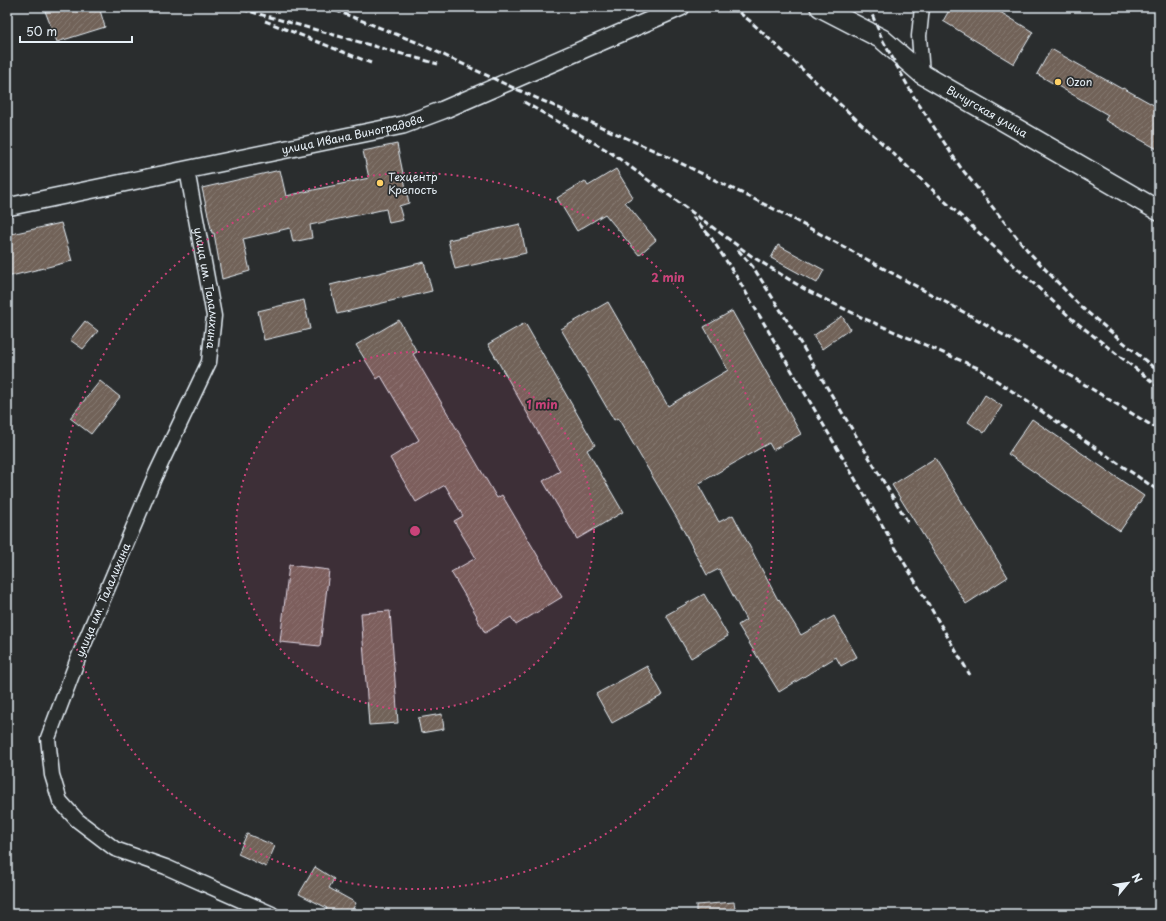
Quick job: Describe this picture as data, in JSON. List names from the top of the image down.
{
  "streets": {
    "main road": ["Вичугская улица"],
    "street": ["улица Ивана Виноградова", "улица им. Талалихина"]
  },
  "crossings": [
    ["улица Ивана Виноградова", "улица им. Талалихина"]
  ],
  "places": ["Ozon", "Техцентр Крепость"],
  "scale_bar": "50 m",
  "north": "top right",
  "rings": ["2 min", "1 min"]
}
